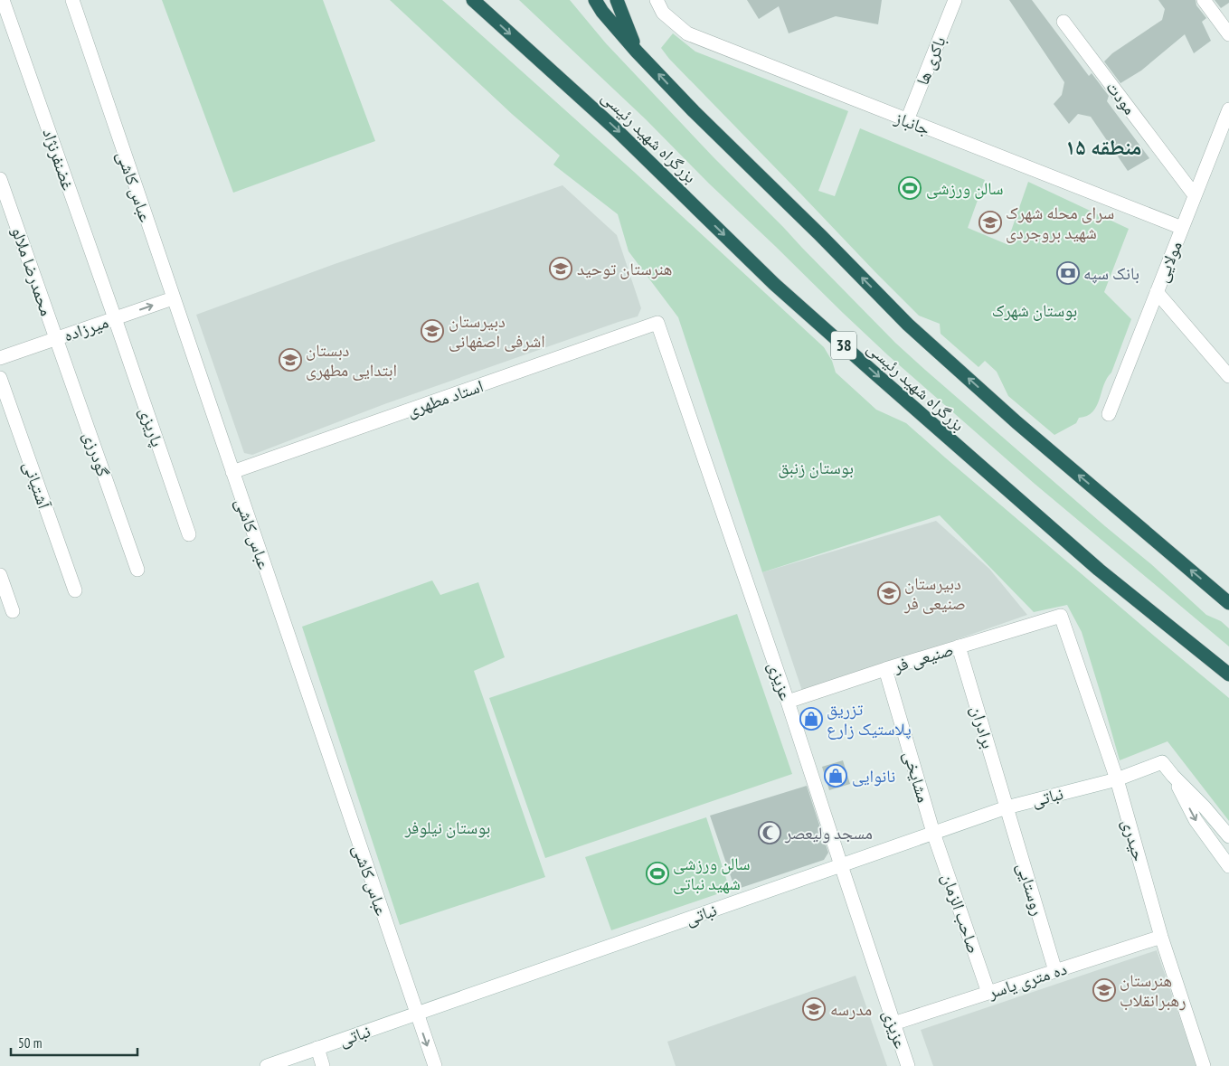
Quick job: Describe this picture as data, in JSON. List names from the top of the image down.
{
  "streets": {
    "highway": ["بزرگراه شهید رئیسی", "38"],
    "street": [
      "باکری ها",
      "مودت",
      "جانباز",
      "غضنفرنژاد",
      "عباس کاشی",
      "مولايی",
      "محمدرضا ملالو",
      "میرزاده",
      "استاد مطهری",
      "پاریزی",
      "گودرزی",
      "آشتیانی",
      "صنیعی فر",
      "عزیزی",
      "برادران",
      "مشایخی",
      "نباتی",
      "حیدری",
      "روستایی",
      "صاحب الزمان",
      "ده متری یاسر"
    ]
  },
  "crossings": [
    ["باکری ها", "جانباز"],
    ["مودت", "مولايی"],
    ["جانباز", "مولايی"],
    ["غضنفرنژاد", "میرزاده"],
    ["غضنفرنژاد", "پاریزی"],
    ["عباس کاشی", "میرزاده"],
    ["عباس کاشی", "استاد مطهری"],
    ["عباس کاشی", "نباتی"],
    ["محمدرضا ملالو", "میرزاده"],
    ["محمدرضا ملالو", "گودرزی"],
    ["میرزاده", "پاریزی"],
    ["میرزاده", "گودرزی"],
    ["استاد مطهری", "عزیزی"],
    ["صنیعی فر", "عزیزی"],
    ["صنیعی فر", "برادران"],
    ["صنیعی فر", "مشایخی"],
    ["صنیعی فر", "حیدری"],
    ["عزیزی", "نباتی"],
    ["عزیزی", "ده متری یاسر"],
    ["برادران", "نباتی"],
    ["برادران", "روستایی"],
    ["مشایخی", "نباتی"],
    ["مشایخی", "صاحب الزمان"],
    ["نباتی", "حیدری"],
    ["نباتی", "روستایی"],
    ["نباتی", "صاحب الزمان"],
    ["حیدری", "ده متری یاسر"],
    ["روستایی", "ده متری یاسر"],
    ["صاحب الزمان", "ده متری یاسر"]
  ],
  "districts": ["منطقه ۱۵"],
  "parks": ["بوستان شهرک", "بوستان زنبق", "بوستان نیلوفر"],
  "places": {
    "sports": ["سالن ورزشی", "سالن ورزشی شهید نباتی"],
    "school or university": [
      "سرای محله شهرک شهید بروجردی",
      "هنرستان توحید",
      "دبیرستان اشرفی اصفهانی",
      "دبستان ابتدایی مطهری",
      "دبیرستان صنیعی فر",
      "هنرستان رهبرانقلاب",
      "مدرسه"
    ],
    "bank": ["بانک سپه"],
    "shop": ["تزریق پلاستیک زارع", "نانوایی"],
    "mosque": ["مسجد ولیعصر"]
  },
  "scale_bar": "50 m"
}
